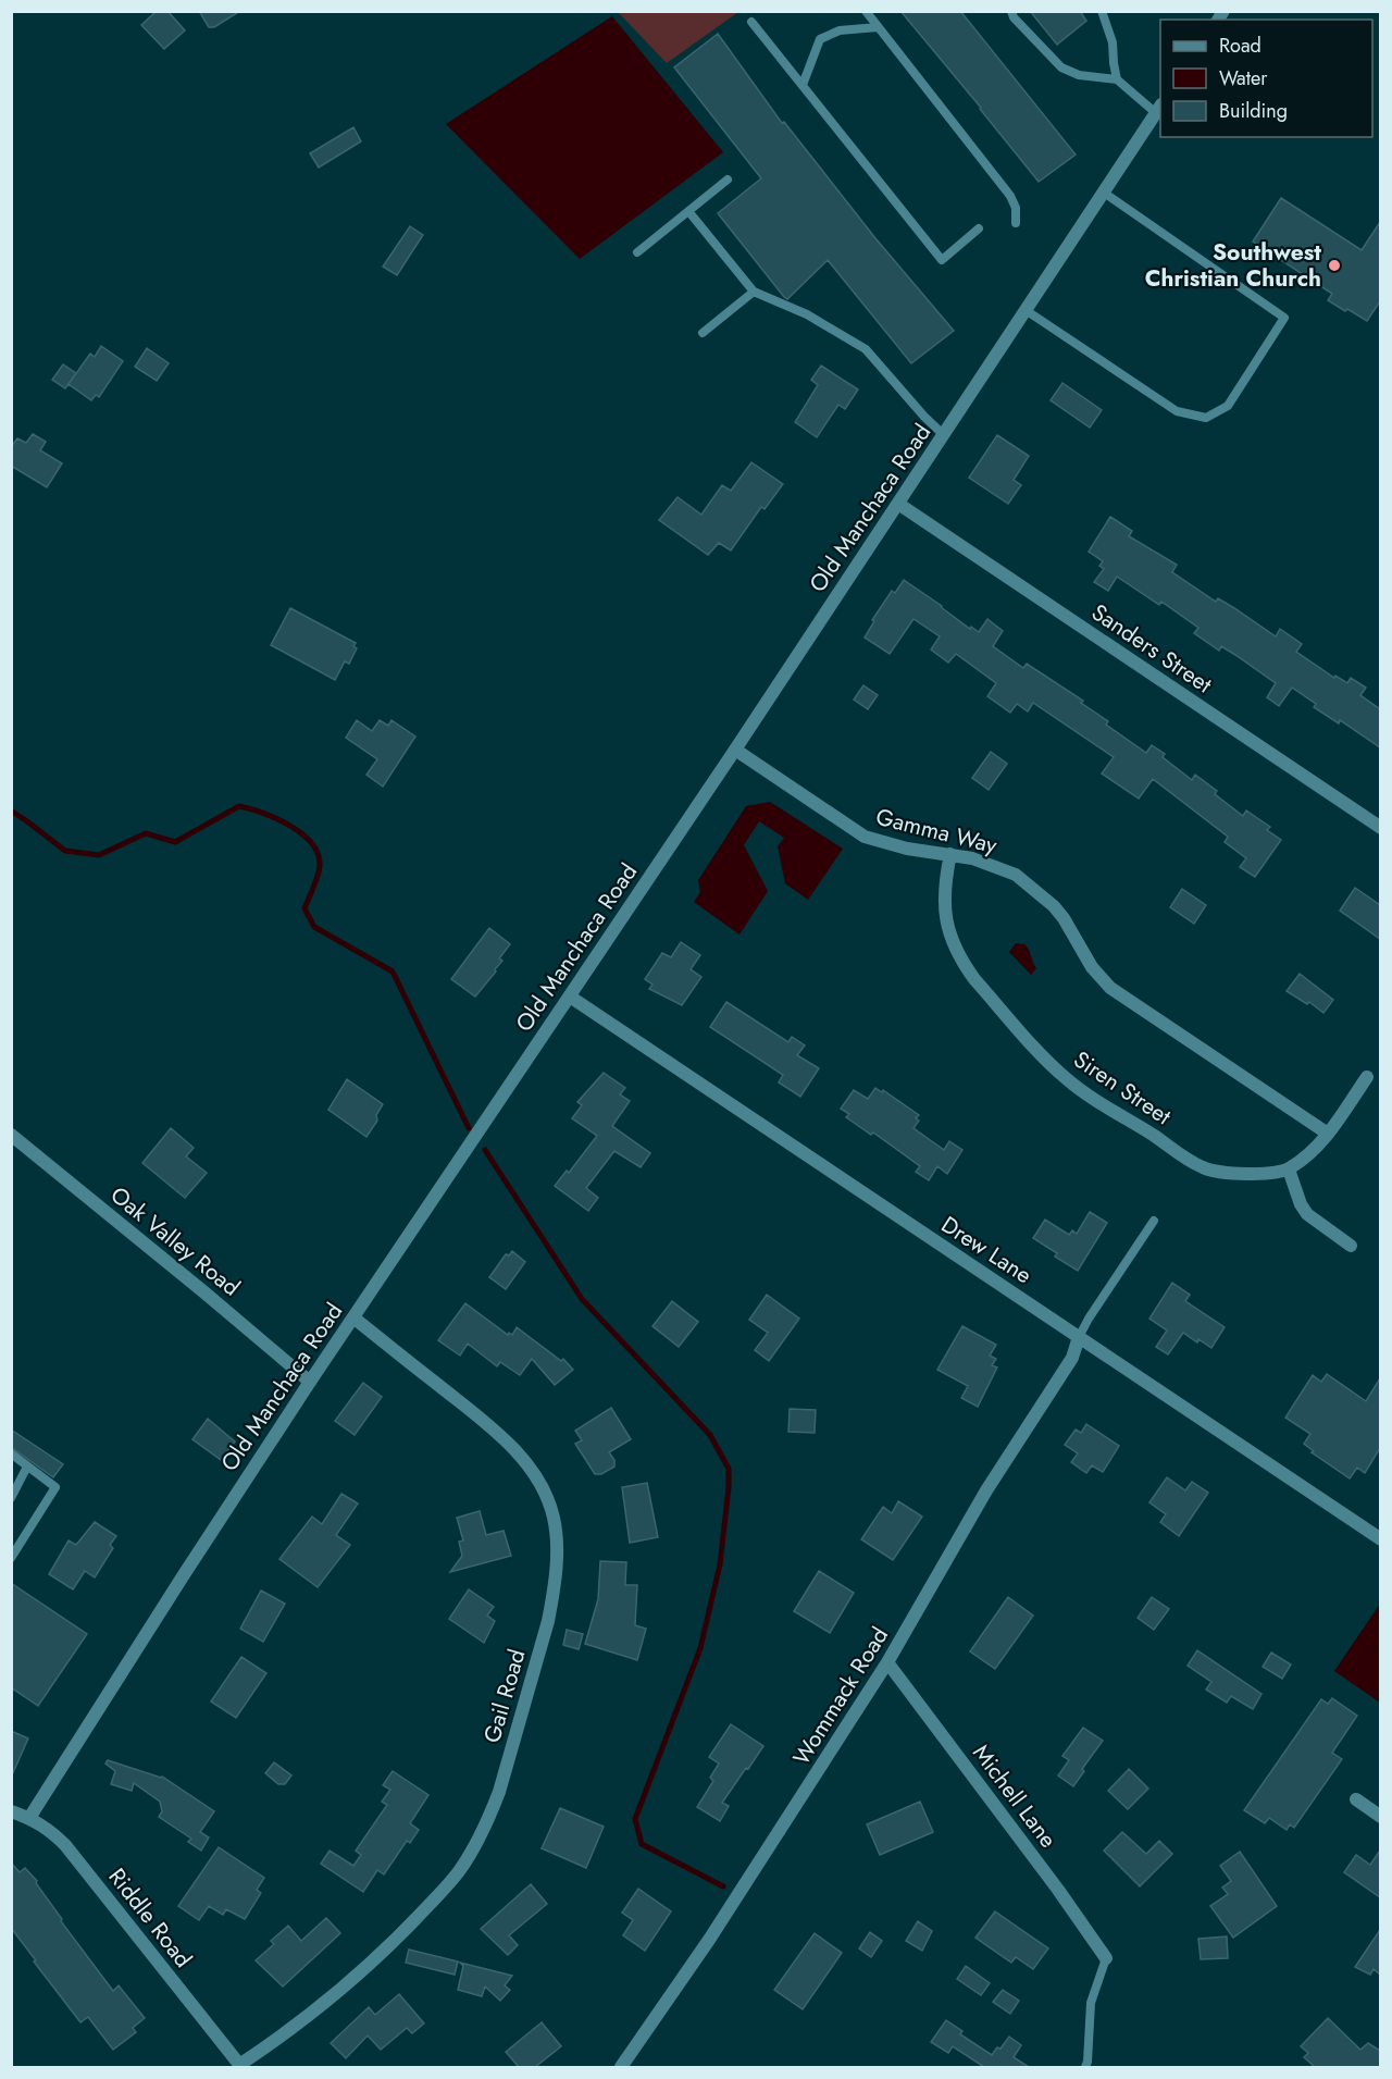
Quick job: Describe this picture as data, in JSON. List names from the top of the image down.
{
  "streets": {
    "street": [
      "Old Manchaca Road",
      "Sanders Street",
      "Gamma Way",
      "Siren Street",
      "Oak Valley Road",
      "Drew Lane",
      "Gail Road",
      "Wommack Road",
      "Michell Lane",
      "Riddle Road"
    ]
  },
  "crossings": [
    ["Old Manchaca Road", "Sanders Street"],
    ["Old Manchaca Road", "Gamma Way"],
    ["Old Manchaca Road", "Oak Valley Road"],
    ["Old Manchaca Road", "Drew Lane"],
    ["Old Manchaca Road", "Gail Road"],
    ["Old Manchaca Road", "Riddle Road"],
    ["Gamma Way", "Siren Street"],
    ["Drew Lane", "Wommack Road"],
    ["Gail Road", "Riddle Road"],
    ["Wommack Road", "Michell Lane"]
  ],
  "places": ["Southwest Christian Church"],
  "legend": ["Road", "Water", "Building"]
}
